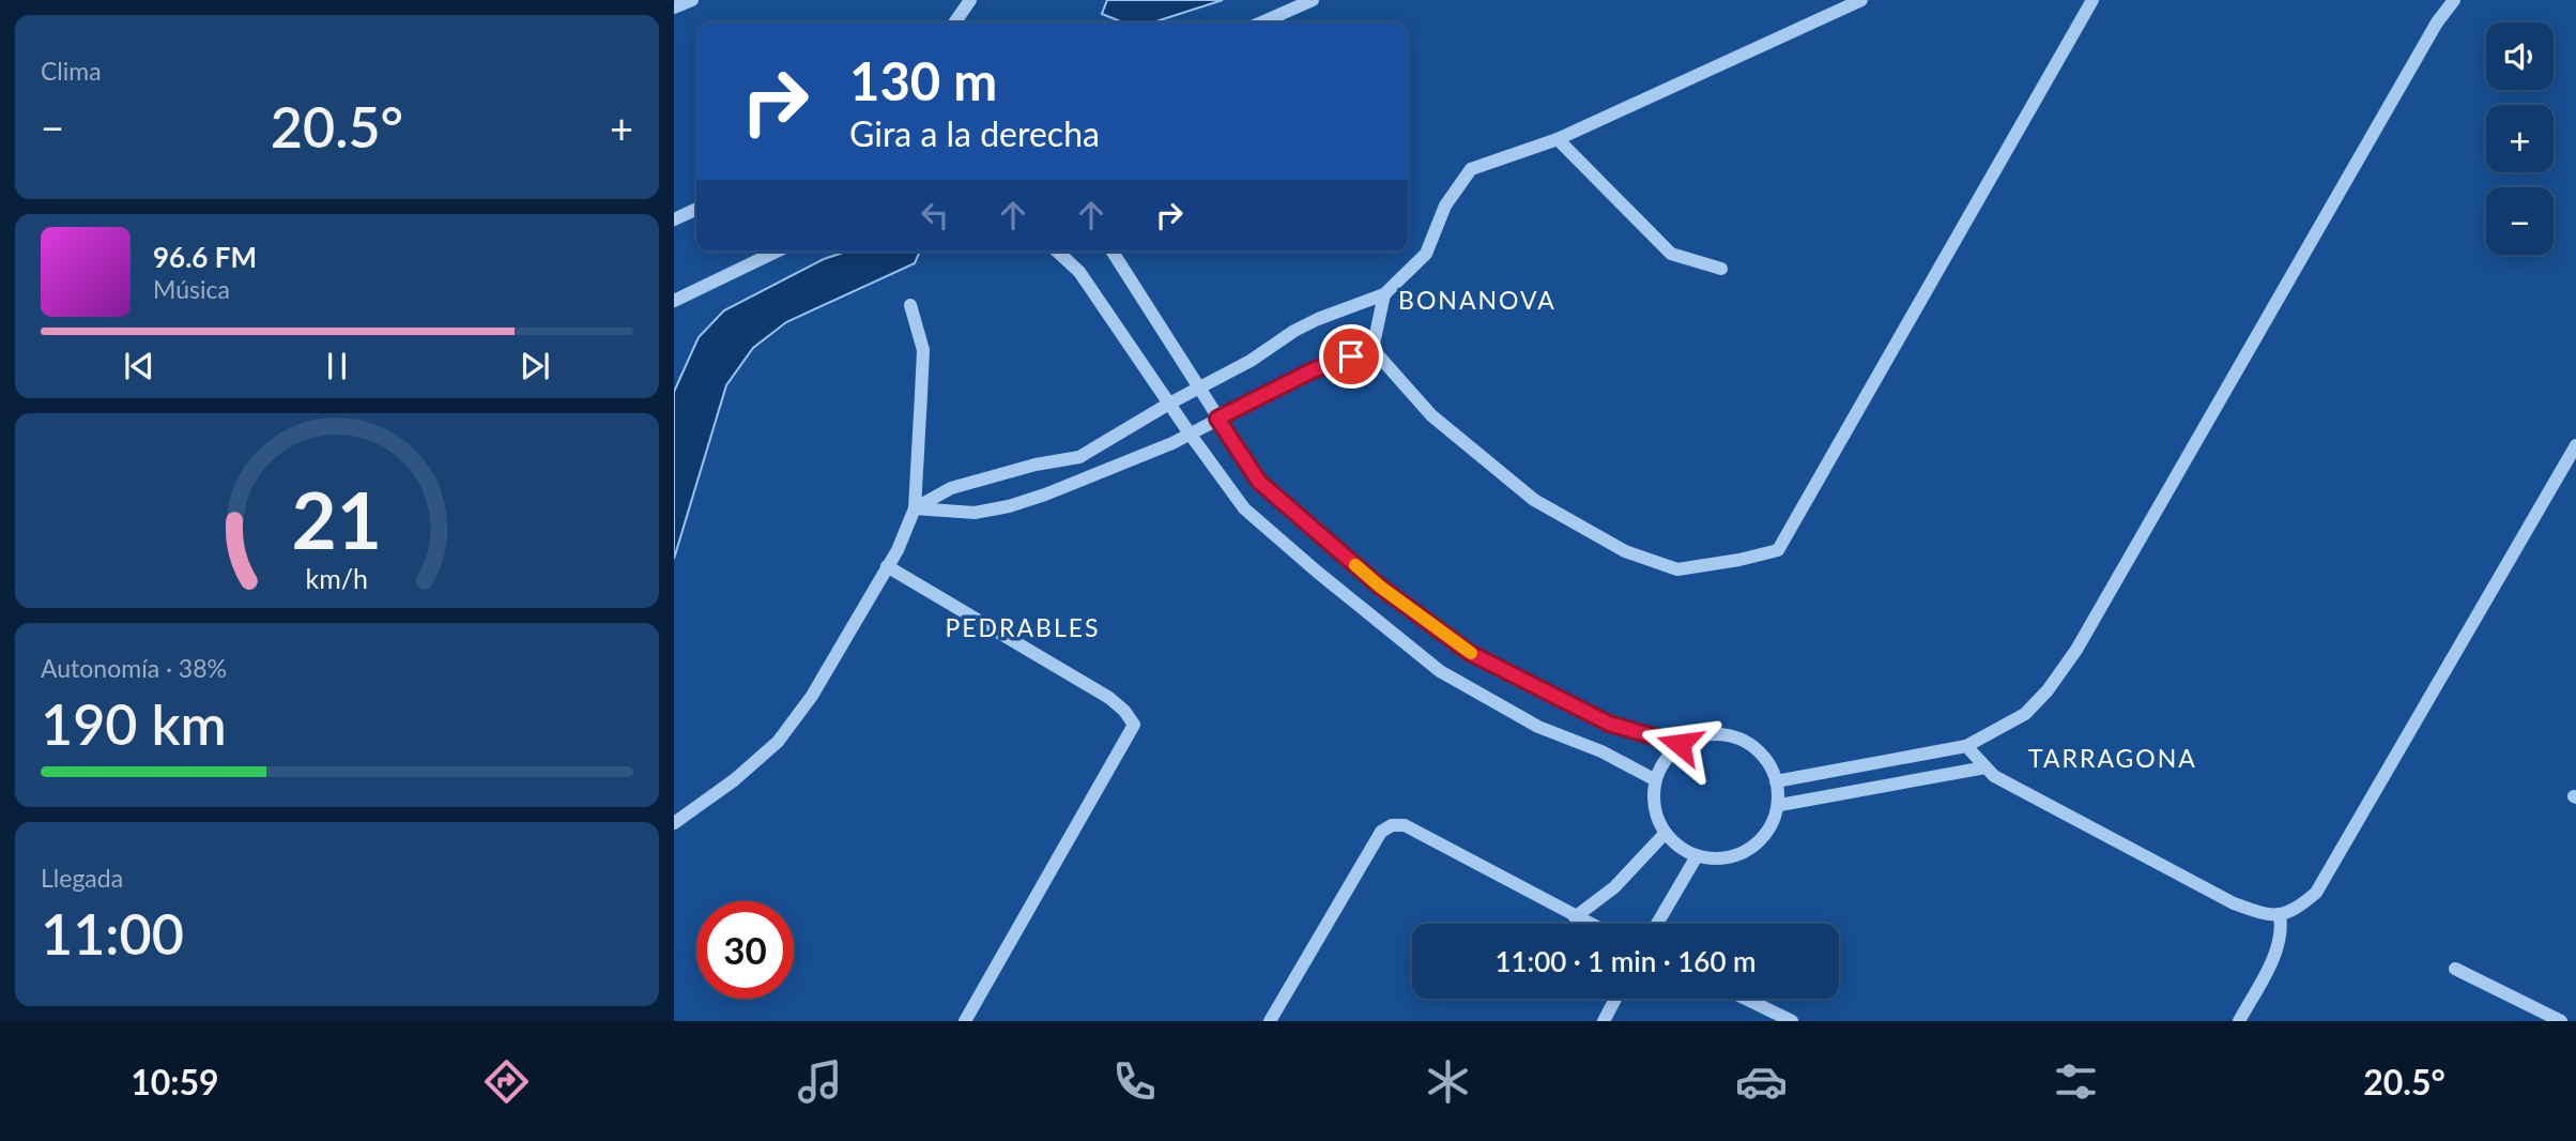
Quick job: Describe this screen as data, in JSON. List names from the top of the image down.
{
  "districts": ["BONANOVA", "PEDRABLES", "TARRAGONA"],
  "page": {
    "tile": [
      "Clima",
      ["Autonomía · 38%", "190 km"],
      ["Llegada", "11:00"]
    ],
    "map_buttons": ["+", "−"],
    "turn": ["130 m", "Gira a la derecha"],
    "heat": ["−", "20.5°", "+"],
    "song": ["96.6 FM", "Música"],
    "limit": "30",
    "trip": "11:00 · 1 min · 160 m",
    "tabs": ["10:59", "20.5°"],
    "gauge": ["21", "km/h"]
  }
}
